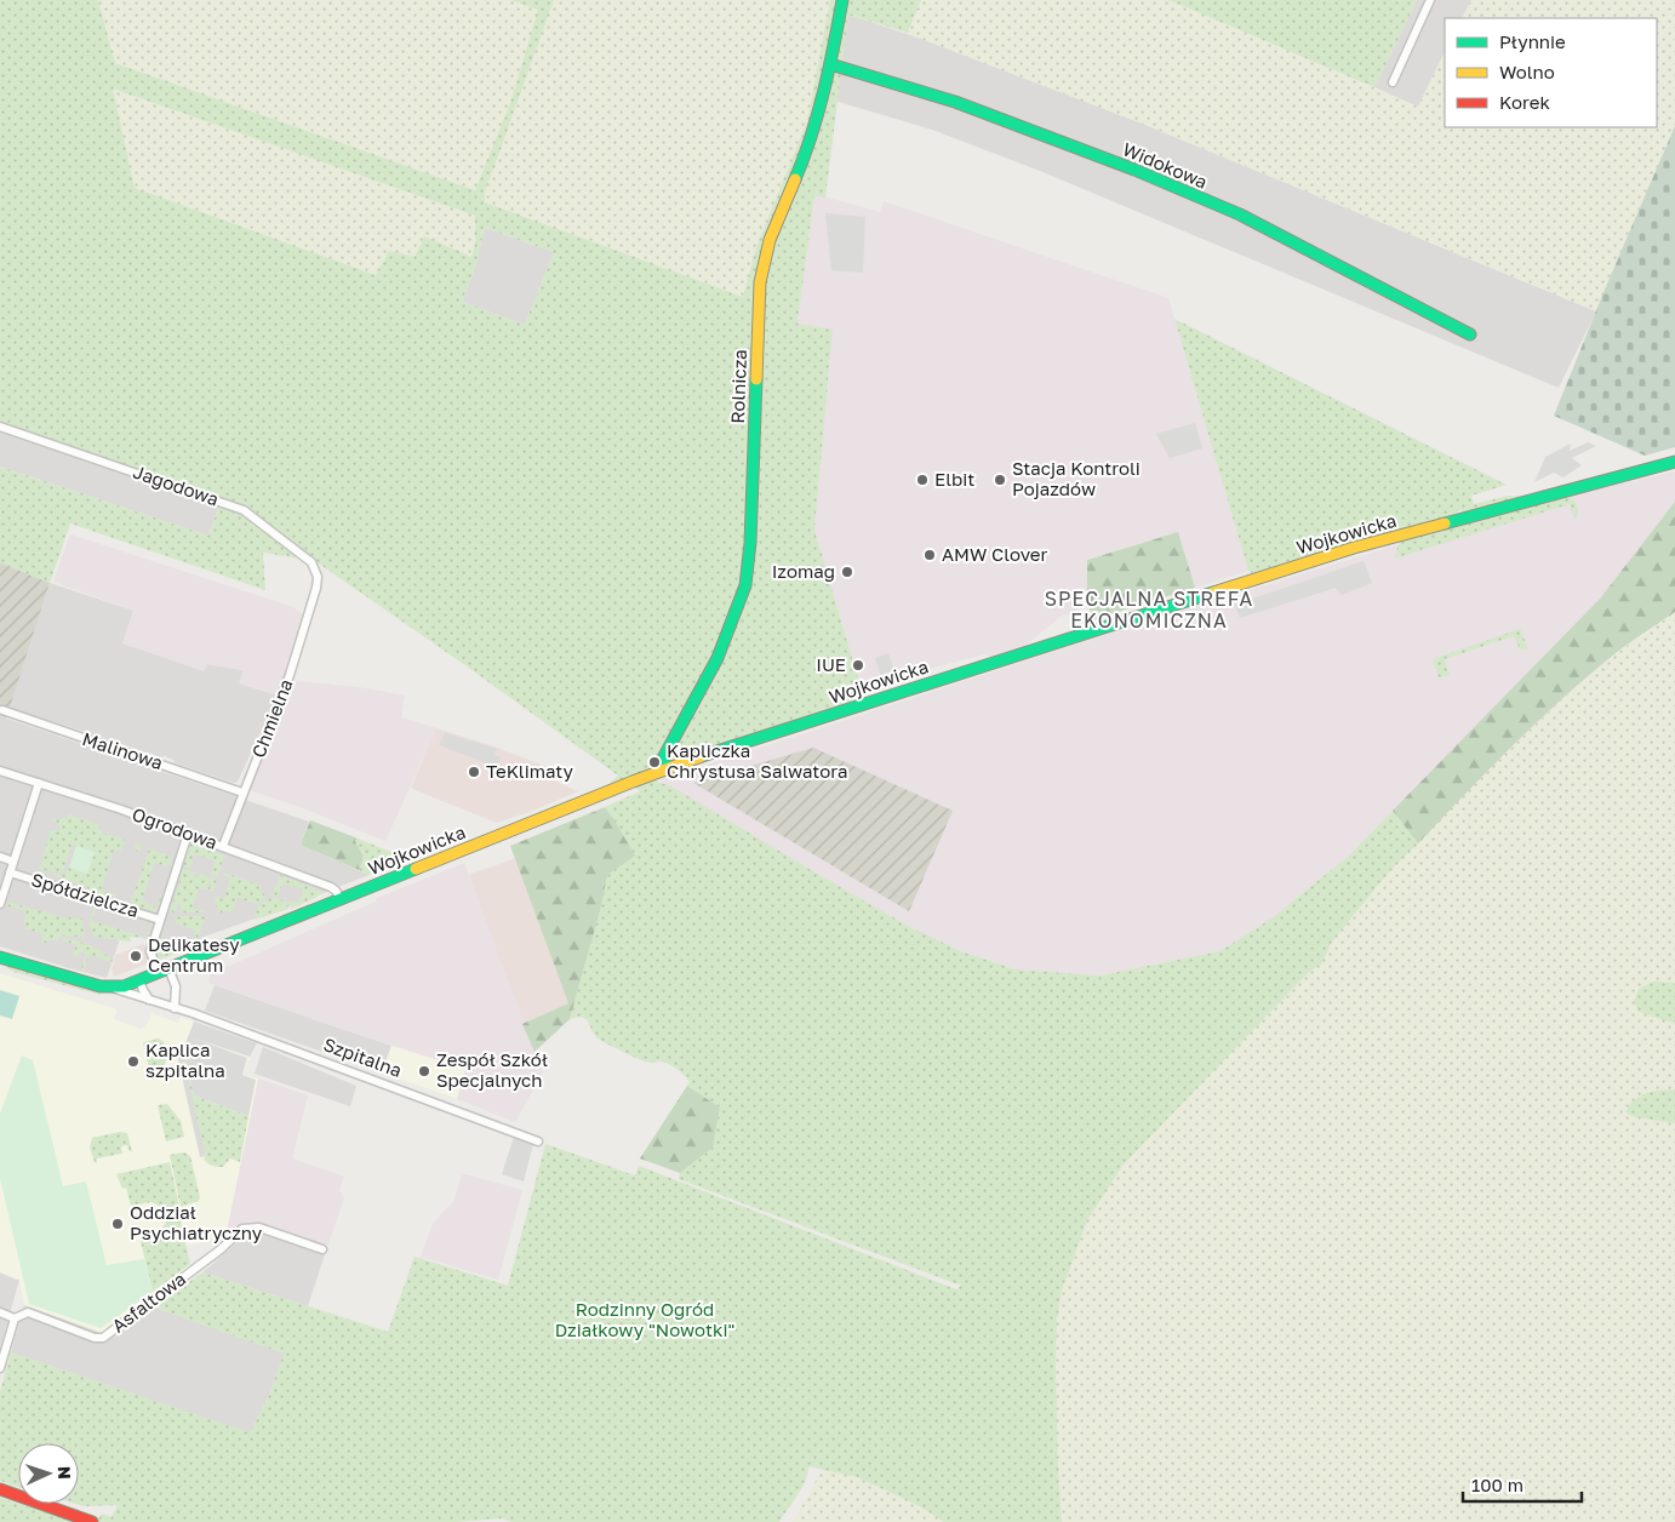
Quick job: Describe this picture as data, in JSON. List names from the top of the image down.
{
  "streets": {
    "street": [
      "Widokowa",
      "Rolnicza",
      "Jagodowa",
      "Wojkowicka",
      "Chmielna",
      "Malinowa",
      "Ogrodowa",
      "Spółdzielcza",
      "Szpitalna",
      "Asfaltowa"
    ]
  },
  "crossings": [
    ["Widokowa", "Rolnicza"],
    ["Rolnicza", "Wojkowicka"],
    ["Jagodowa", "Chmielna"],
    ["Wojkowicka", "Ogrodowa"],
    ["Wojkowicka", "Spółdzielcza"],
    ["Wojkowicka", "Szpitalna"],
    ["Chmielna", "Malinowa"],
    ["Chmielna", "Ogrodowa"],
    ["Ogrodowa", "Spółdzielcza"]
  ],
  "districts": ["SPECJALNA STREFA EKONOMICZNA"],
  "parks": ["Rodzinny Ogród Działkowy \"Nowotki\""],
  "places": [
    "Elbit",
    "Stacja Kontroli Pojazdów",
    "AMW Clover",
    "Izomag",
    "IUE",
    "Kapliczka Chrystusa Salwatora",
    "TeKlimaty",
    "Delikatesy Centrum",
    "Kaplica szpitalna",
    "Zespół Szkół Specjalnych",
    "Oddział Psychiatryczny"
  ],
  "legend": ["Płynnie", "Wolno", "Korek"],
  "scale_bar": "100 m",
  "north": "right"
}
